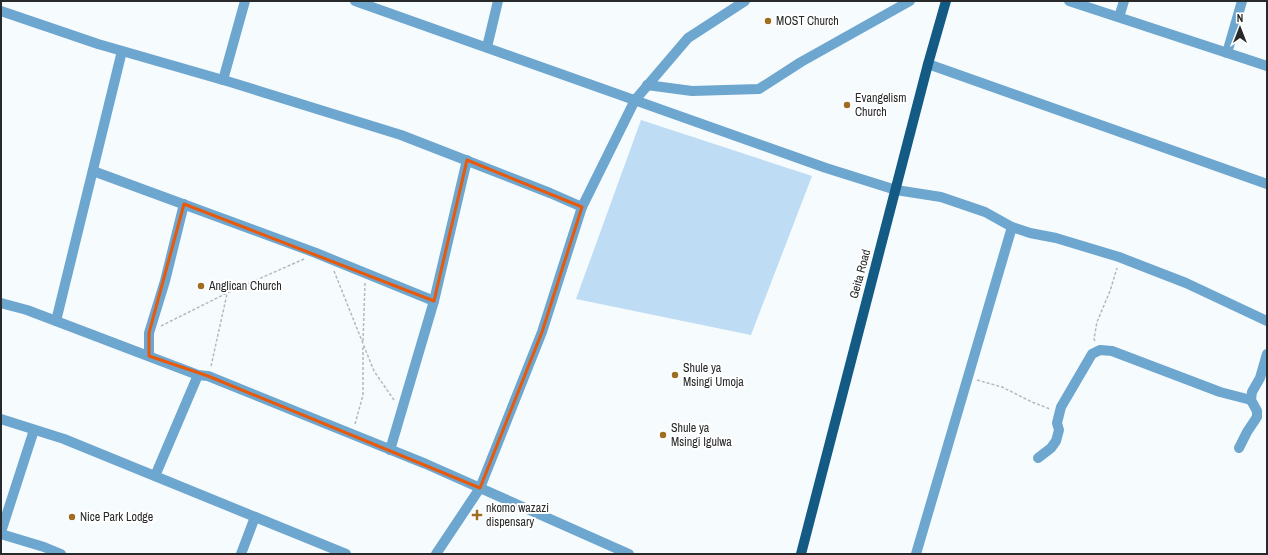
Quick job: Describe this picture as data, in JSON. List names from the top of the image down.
{
  "streets": {
    "main road": ["Geita Road"]
  },
  "places": {
    "other": [
      "MOST Church",
      "Evangelism Church",
      "Anglican Church",
      "Shule ya Msingi Umoja",
      "Shule ya Msingi Igulwa",
      "Nice Park Lodge"
    ],
    "health": ["nkomo wazazi dispensary"]
  },
  "north": "top"
}
